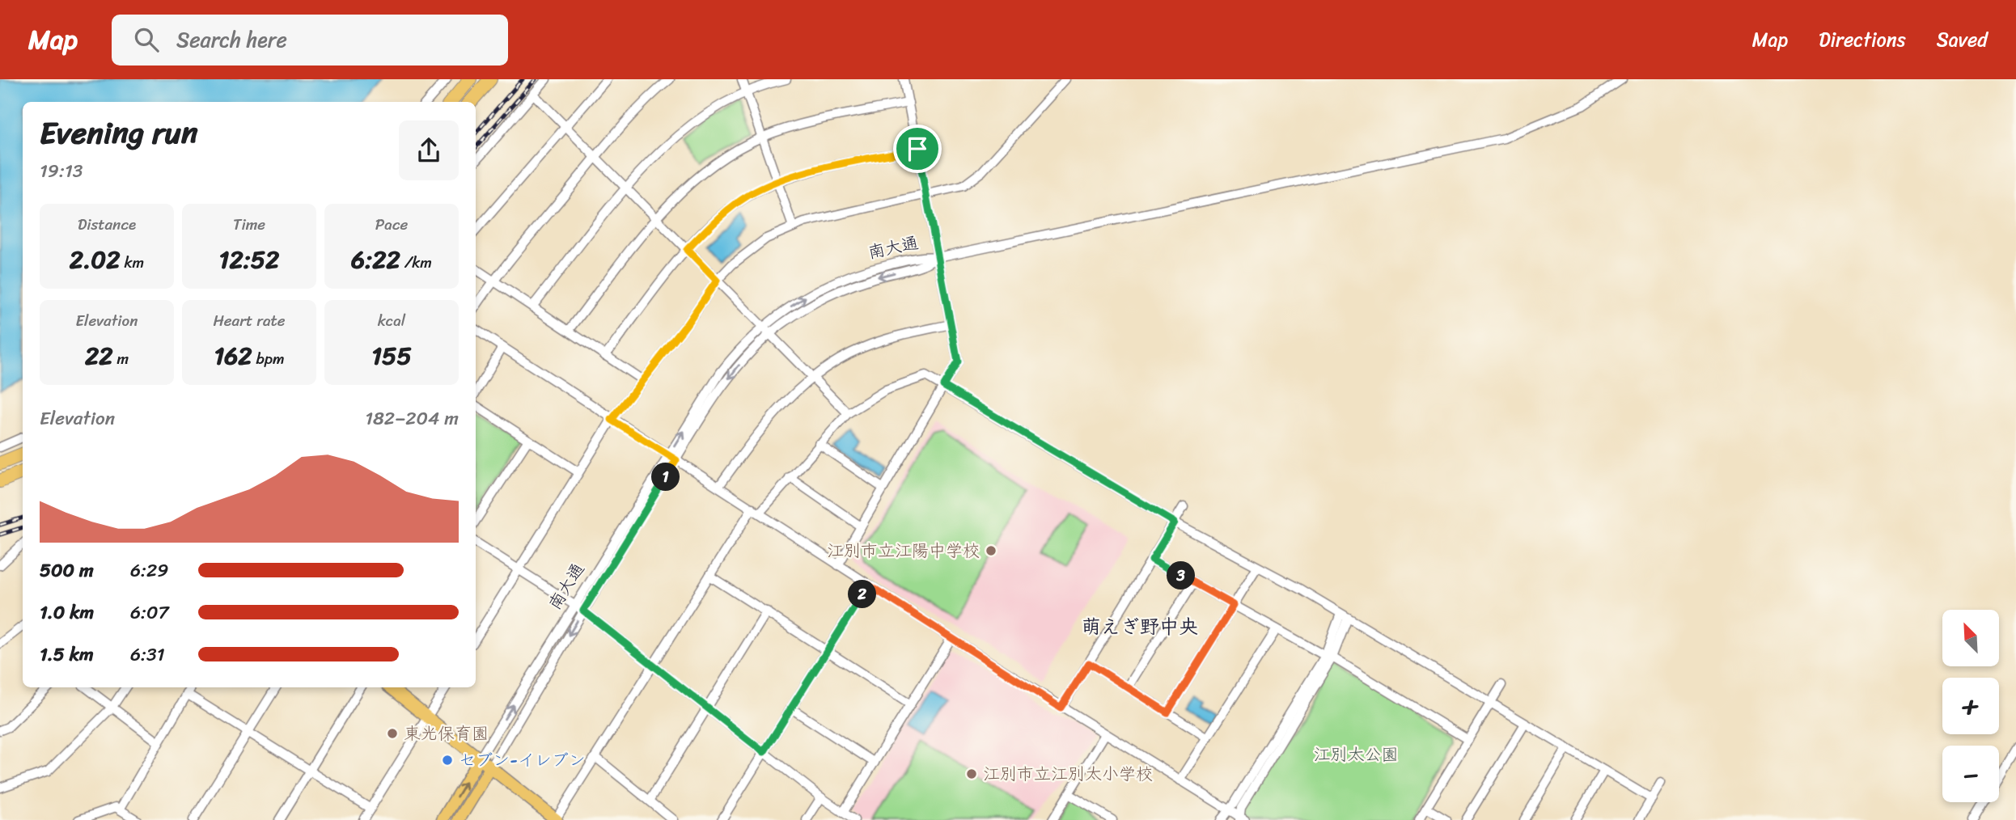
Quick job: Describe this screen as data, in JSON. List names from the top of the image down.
{
  "streets": {
    "main road": ["南大通"]
  },
  "districts": ["萌えぎ野中央"],
  "parks": ["江別太公園"],
  "places": [
    "江別市立江陽中学校",
    "東光保育園",
    "セブン-イレブン",
    "江別市立江別太小学校"
  ],
  "north": "top left",
  "page": {
    "header": "Map",
    "search": "Search here",
    "nav": ["Map", "Directions", "Saved"],
    "heading": ["Evening run", "19:13"],
    "stats": [
      ["Distance", "2.02 km"],
      ["Time", "12:52"],
      ["Pace", "6:22 /km"],
      ["Elevation", "22 m"],
      ["Heart rate", "162 bpm"],
      ["kcal", "155"]
    ],
    "chart": ["Elevation", "182–204 m"],
    "pins": ["1", "3", "2"],
    "list": [
      {
        "name": "500 m",
        "note": "6:29"
      },
      {
        "name": "1.0 km",
        "note": "6:07"
      },
      {
        "name": "1.5 km",
        "note": "6:31"
      }
    ],
    "map_buttons": ["+", "−"]
  }
}
